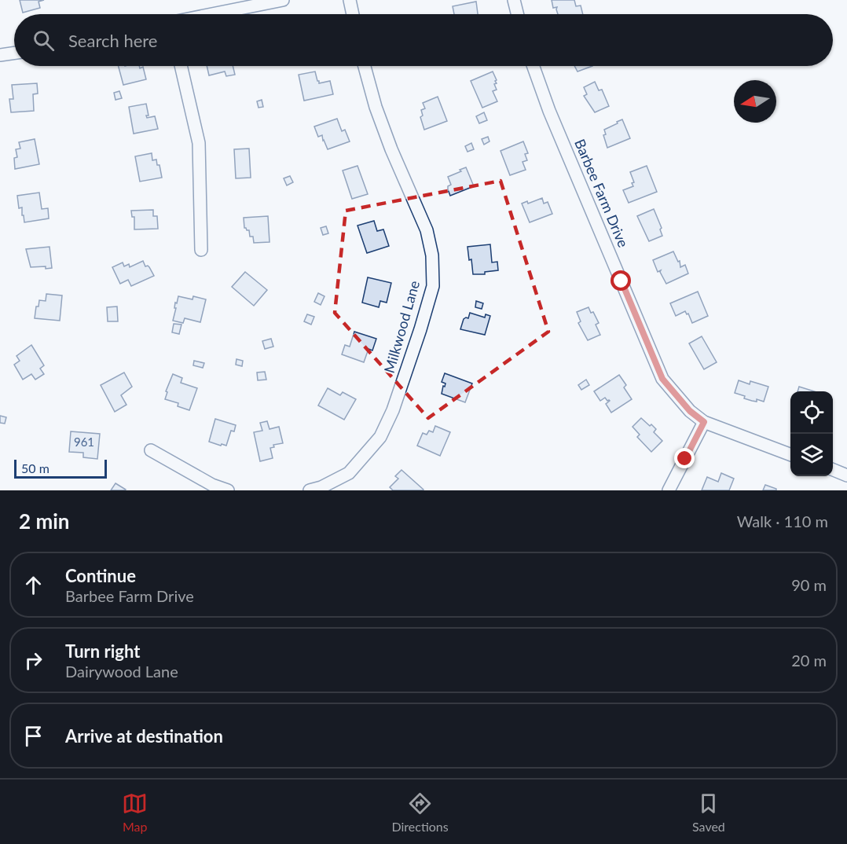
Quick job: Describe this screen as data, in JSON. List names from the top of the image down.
{
  "streets": {
    "street": ["Barbee Farm Drive", "Milkwood Lane"]
  },
  "house_numbers": ["961"],
  "scale_bar": "50 m",
  "north": "left",
  "page": {
    "search": "Search here",
    "scale": "50 m",
    "heading": ["2 min", "Walk · 110 m"],
    "list": [
      ["Continue", "Barbee Farm Drive", "90 m"],
      ["Turn right", "Dairywood Lane", "20 m"],
      "Arrive at destination"
    ],
    "nav": ["Map", "Directions", "Saved"]
  }
}
